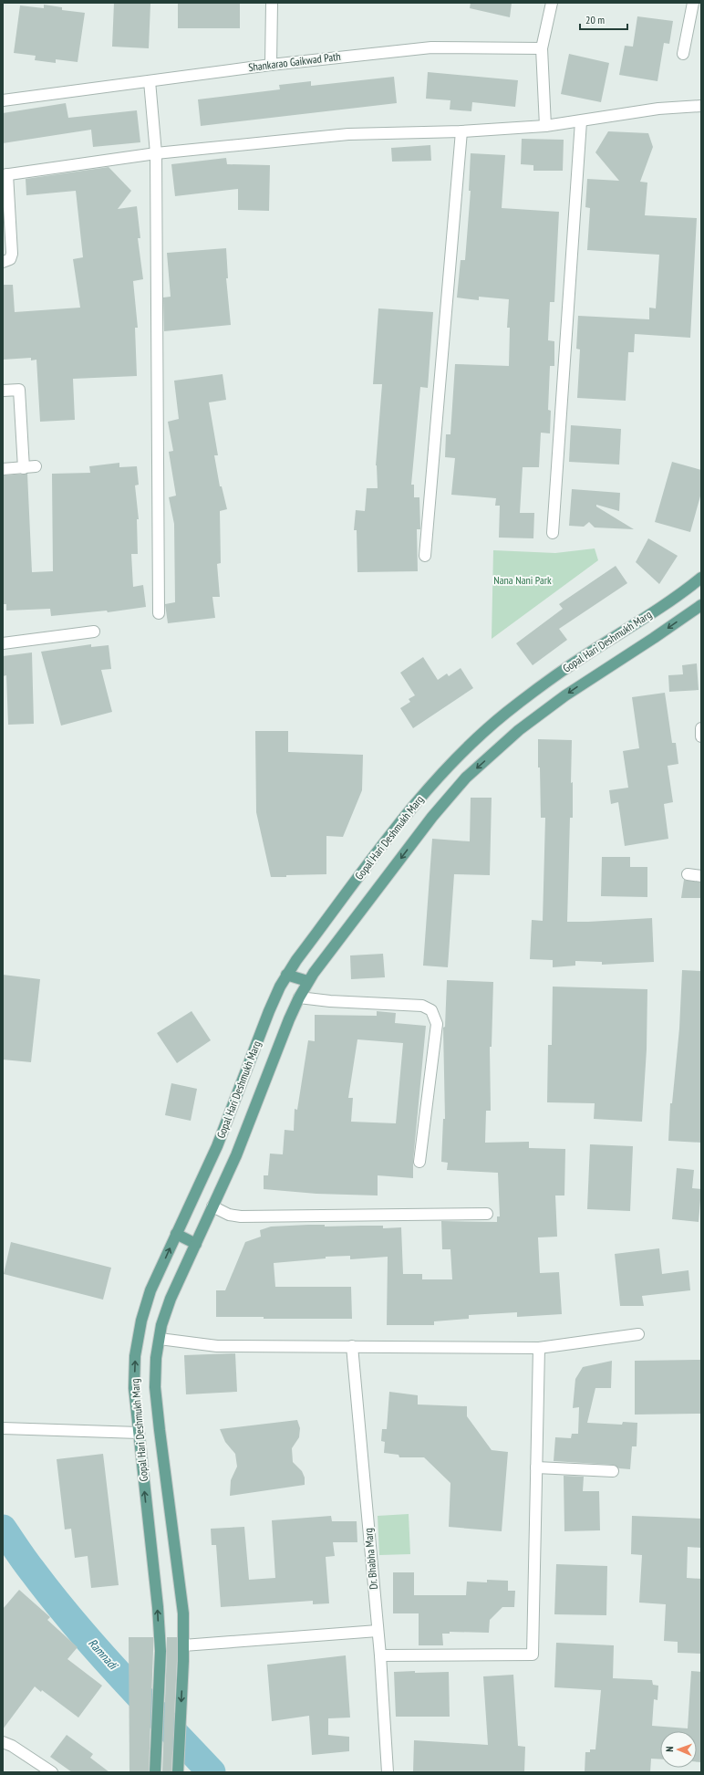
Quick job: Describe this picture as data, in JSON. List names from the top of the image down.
{
  "streets": {
    "main road": ["Gopal Hari Deshmukh Marg"],
    "street": ["Shankarao Gaikwad Path", "Dr. Bhabha Marg"]
  },
  "water": ["Ramnadi"],
  "parks": ["Nana Nani Park"],
  "scale_bar": "20 m",
  "north": "left"
}
